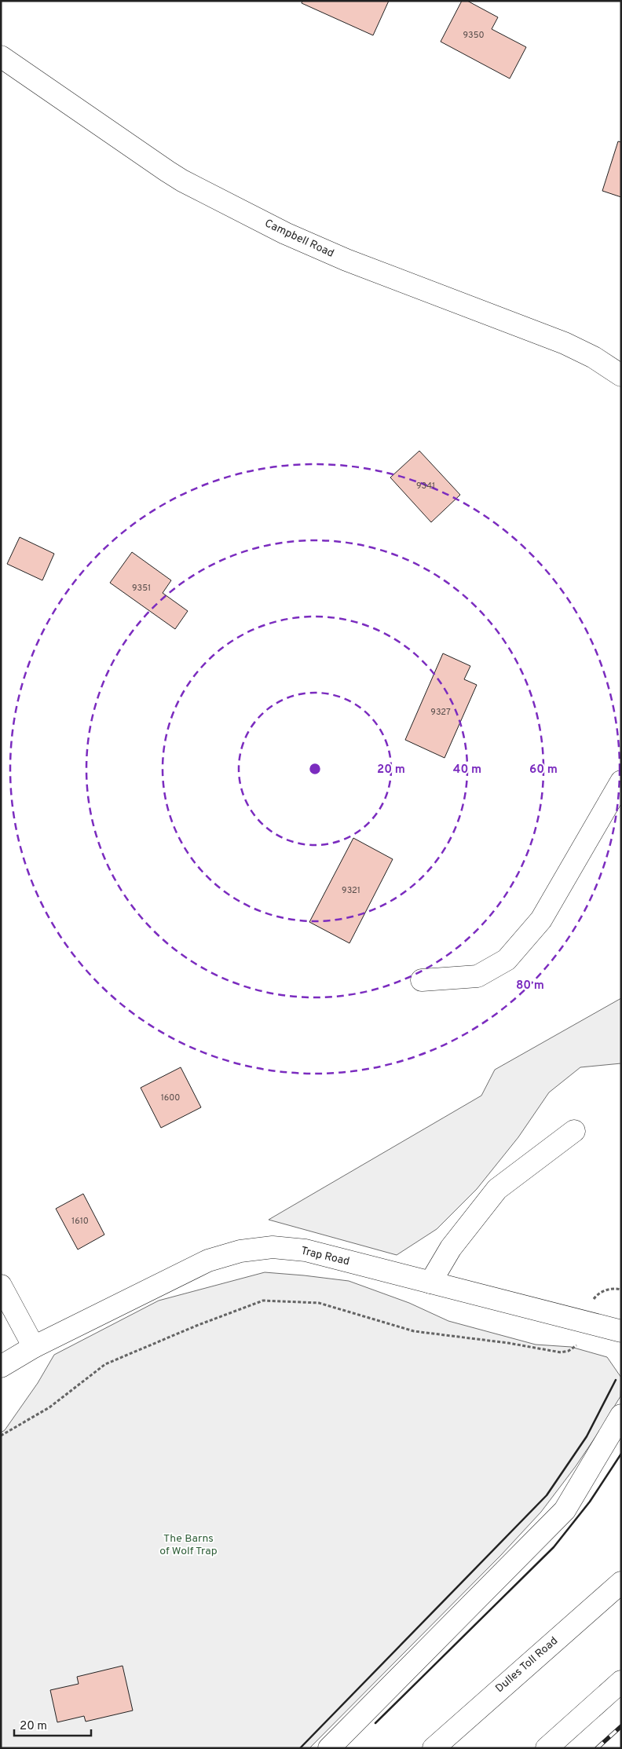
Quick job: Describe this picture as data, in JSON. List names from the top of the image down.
{
  "streets": {
    "main road": ["Campbell Road", "Trap Road", "Dulles Toll Road"]
  },
  "parks": ["The Barns of Wolf Trap"],
  "house_numbers": [
    "9350",
    "9341",
    "9351",
    "9327",
    "9321",
    "1600",
    "1610"
  ],
  "scale_bar": "20 m",
  "rings": [
    "20 m",
    "40 m",
    "60 m",
    "80 m"
  ]
}
